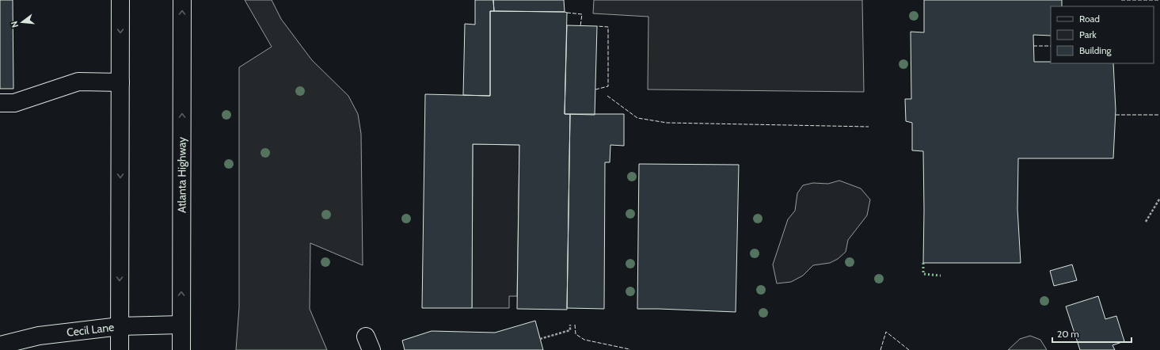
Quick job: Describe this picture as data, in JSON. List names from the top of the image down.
{
  "streets": {
    "main road": ["Atlanta Highway", "Cecil Lane"]
  },
  "crossings": [
    ["Atlanta Highway", "Cecil Lane"]
  ],
  "legend": ["Road", "Park", "Building"],
  "scale_bar": "20 m",
  "north": "left"
}
